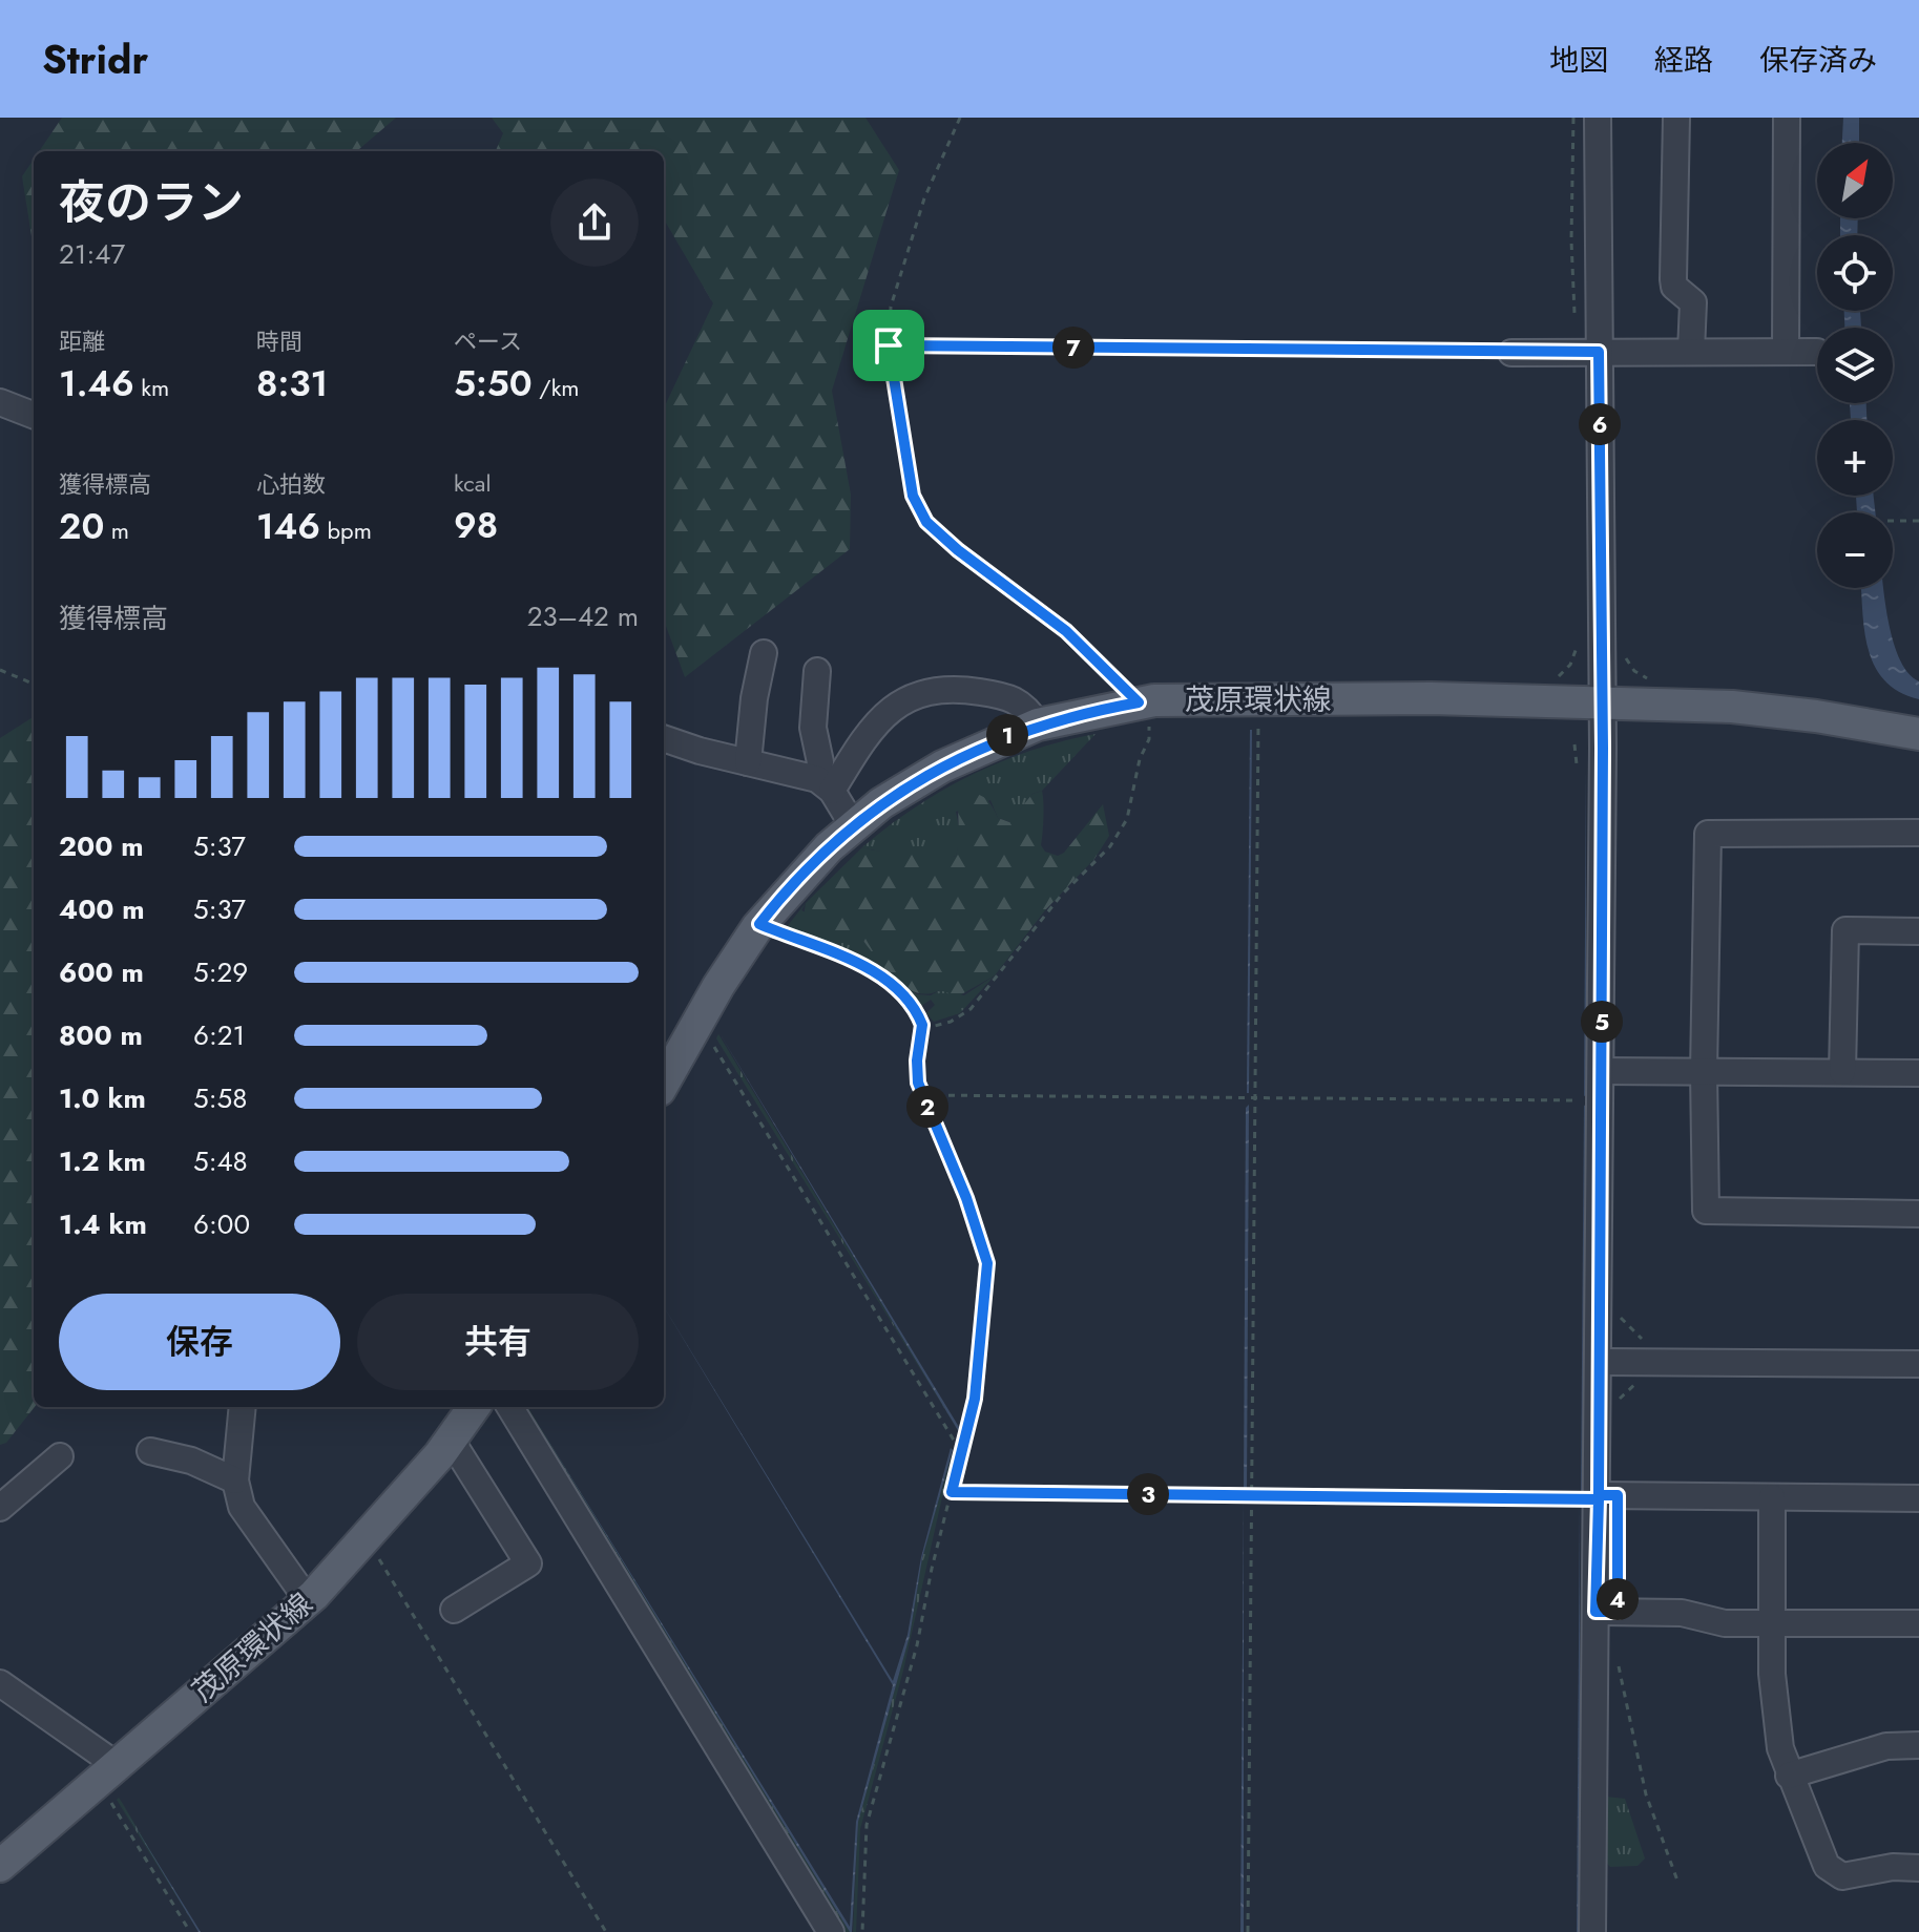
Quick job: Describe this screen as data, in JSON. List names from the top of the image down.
{
  "streets": {
    "main road": ["茂原環状線"]
  },
  "north": "top right",
  "page": {
    "header": "Stridr",
    "nav": ["地図", "経路", "保存済み"],
    "map_buttons": ["+", "−"],
    "heading": ["夜のラン", "21:47"],
    "stats": [
      ["距離", "1.46 km"],
      ["時間", "8:31"],
      ["ペース", "5:50 /km"],
      ["獲得標高", "20 m"],
      ["心拍数", "146 bpm"],
      ["kcal", "98"]
    ],
    "pins": [
      "7",
      "6",
      "1",
      "5",
      "2",
      "3",
      "4"
    ],
    "chart": ["獲得標高", "23–42 m"],
    "list": [
      {
        "name": "200 m",
        "note": "5:37"
      },
      {
        "name": "400 m",
        "note": "5:37"
      },
      {
        "name": "600 m",
        "note": "5:29"
      },
      {
        "name": "800 m",
        "note": "6:21"
      },
      {
        "name": "1.0 km",
        "note": "5:58"
      },
      {
        "name": "1.2 km",
        "note": "5:48"
      },
      {
        "name": "1.4 km",
        "note": "6:00"
      }
    ],
    "buttons": ["保存", "共有"]
  }
}
